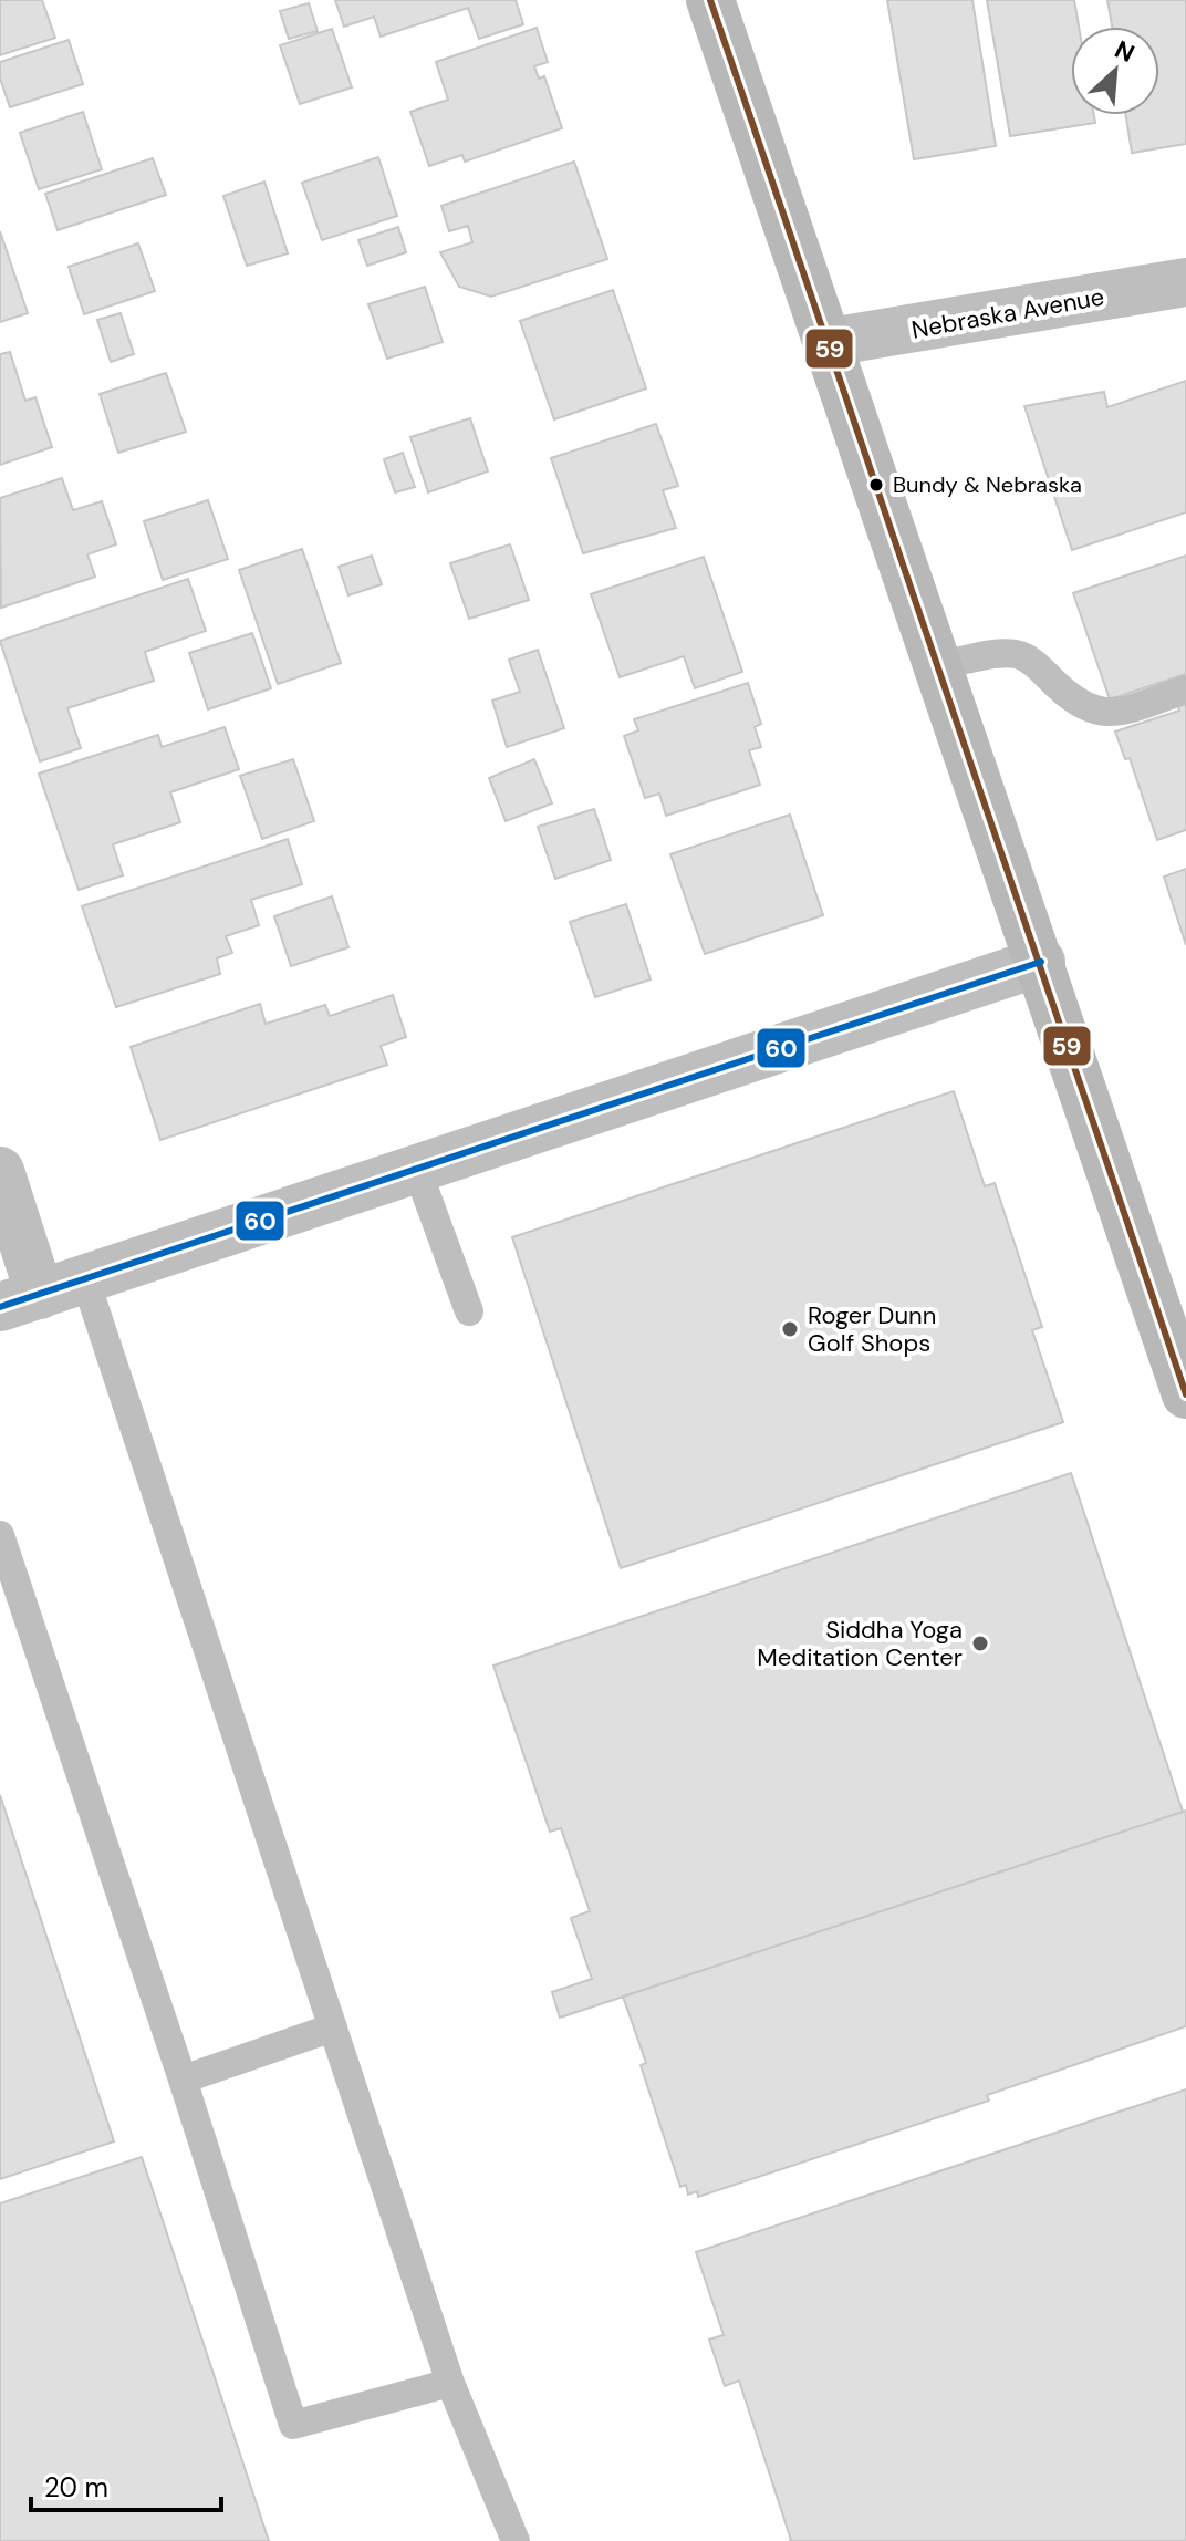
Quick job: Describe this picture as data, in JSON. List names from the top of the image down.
{
  "streets": {
    "street": ["Nebraska Avenue"]
  },
  "places": ["Bundy & Nebraska", "Roger Dunn Golf Shops", "Siddha Yoga Meditation Center"],
  "lines": ["transit line 59", "transit line 60"],
  "scale_bar": "20 m",
  "north": "top right"
}
